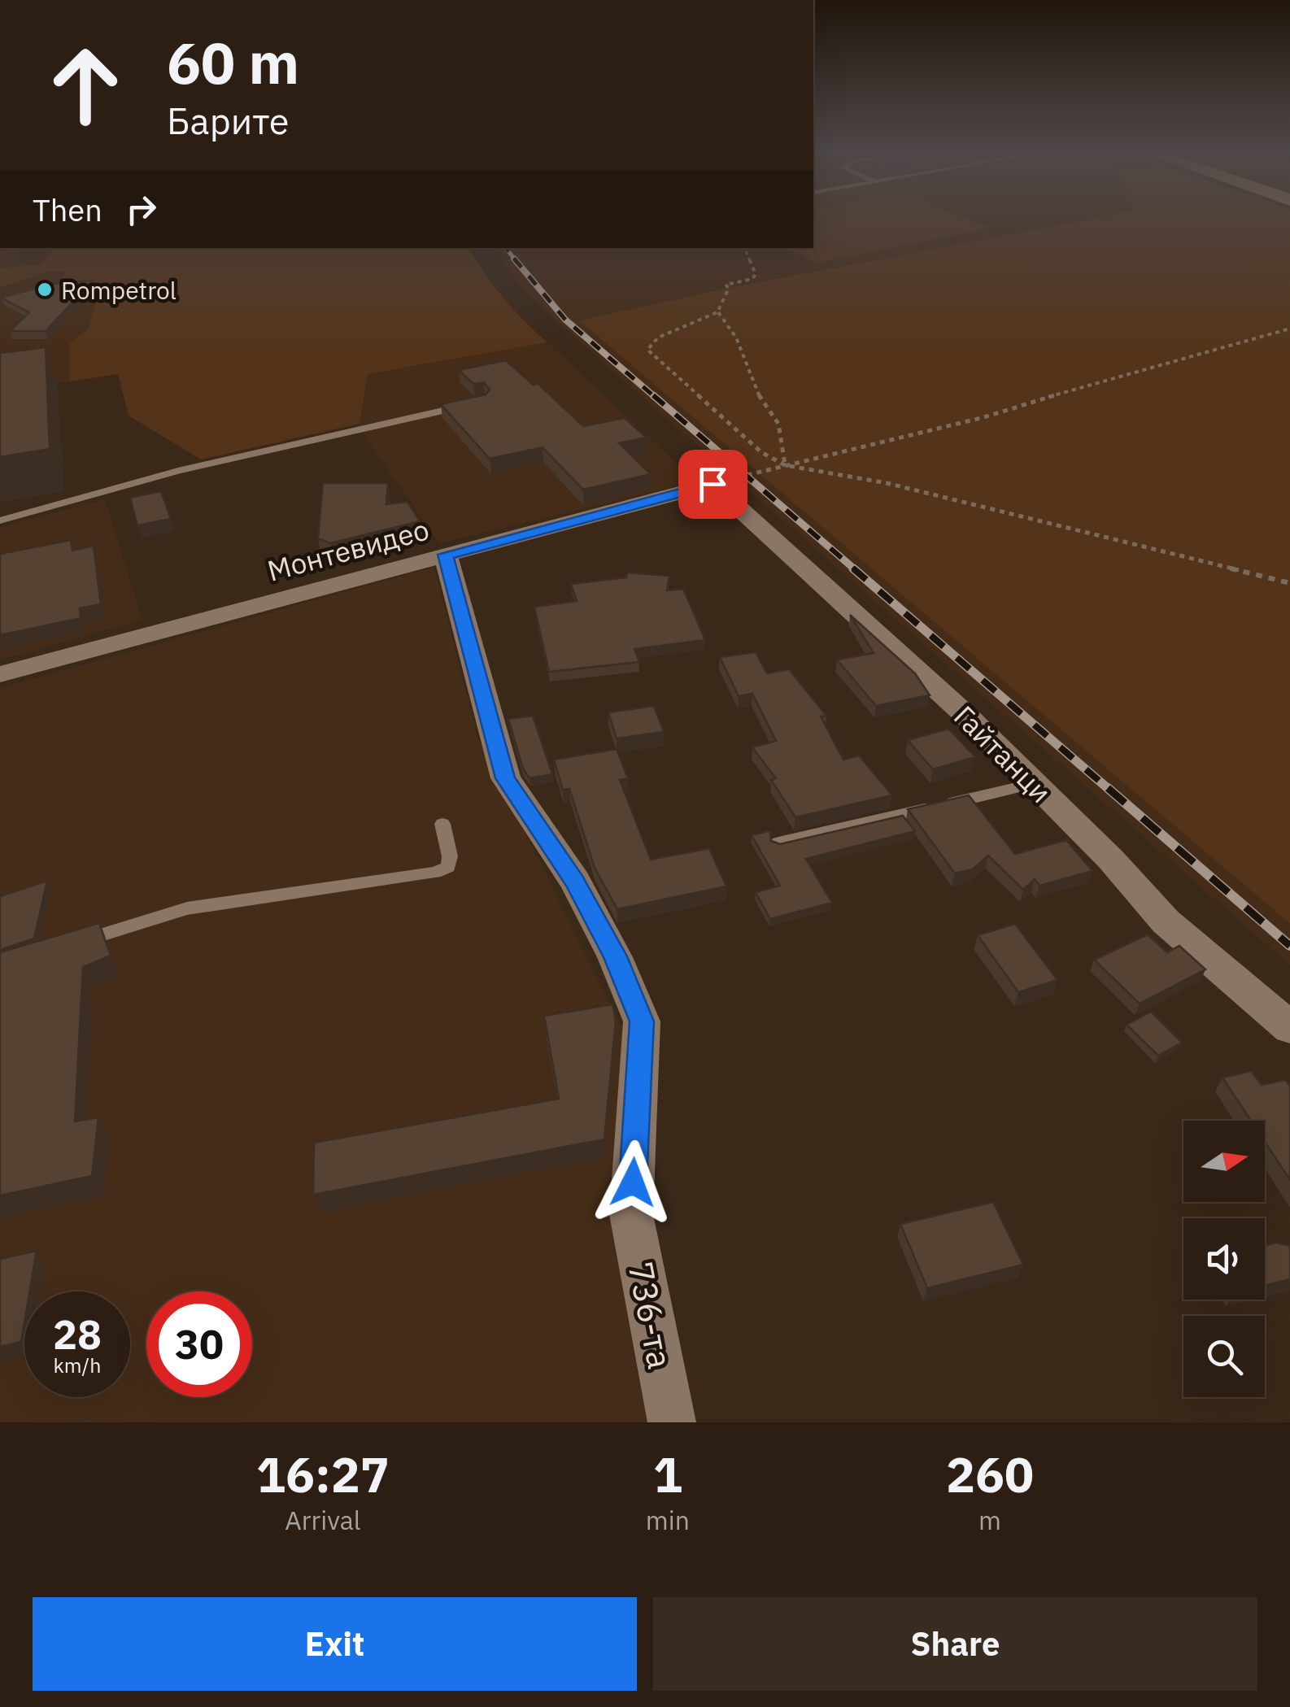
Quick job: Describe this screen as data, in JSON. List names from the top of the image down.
{
  "streets": {
    "street": ["Монтевидео", "Гайтанци", "736-та"]
  },
  "crossings": [
    ["Монтевидео", "Гайтанци"],
    ["Монтевидео", "736-та"]
  ],
  "places": ["Rompetrol"],
  "north": "right",
  "page": {
    "turn": ["60 m", "Барите"],
    "then": "Then",
    "speed": "28 km/h",
    "limit": "30",
    "eta": [
      "16:27",
      "Arrival",
      "1",
      "min",
      "260",
      "m"
    ],
    "buttons": ["Exit", "Share"]
  }
}
